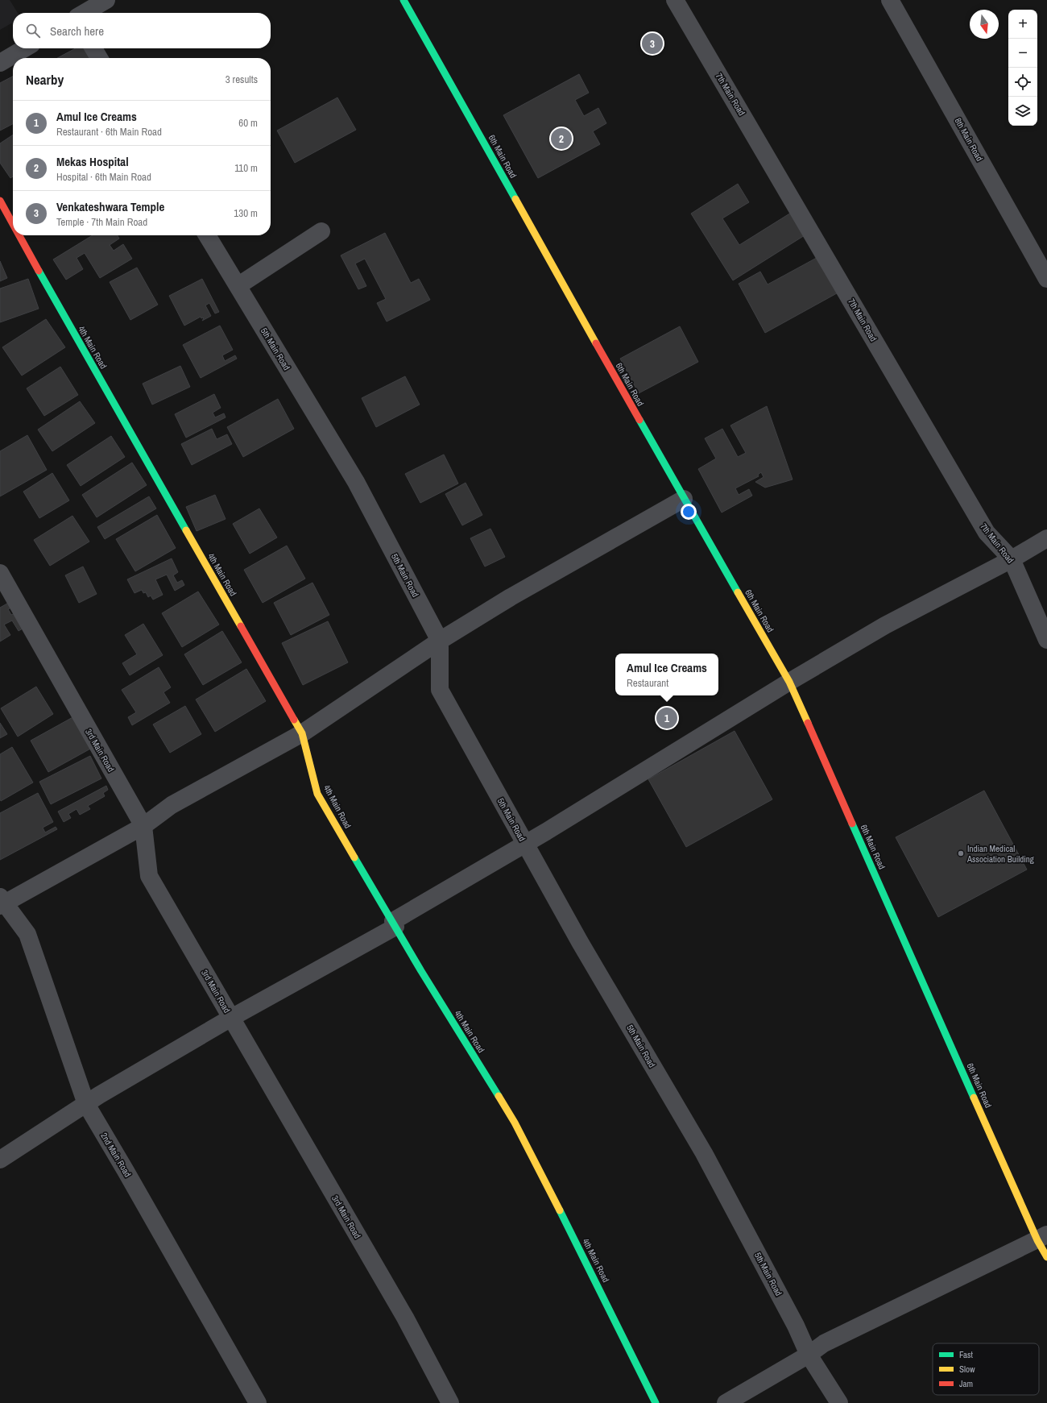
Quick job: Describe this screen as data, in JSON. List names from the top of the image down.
{
  "streets": {
    "street": [
      "7th Main Road",
      "8th Main Road",
      "6th Main Road",
      "4th Main Road",
      "5th Main Road",
      "3rd Main Road",
      "2nd Main Road"
    ]
  },
  "places": ["Indian Medical Association Building"],
  "legend": ["Fast", "Slow", "Jam"],
  "north": "bottom",
  "page": {
    "map_buttons": ["+", "−"],
    "search": "Search here",
    "pins": ["3", "2", "1"],
    "heading": ["Nearby", "3 results"],
    "list": [
      {
        "mark": "1",
        "name": "Amul Ice Creams",
        "note": "Restaurant · 6th Main Road",
        "value": "60 m"
      },
      {
        "mark": "2",
        "name": "Mekas Hospital",
        "note": "Hospital · 6th Main Road",
        "value": "110 m"
      },
      {
        "mark": "3",
        "name": "Venkateshwara Temple",
        "note": "Temple · 7th Main Road",
        "value": "130 m"
      }
    ],
    "popup": ["Amul Ice Creams", "Restaurant"]
  }
}
